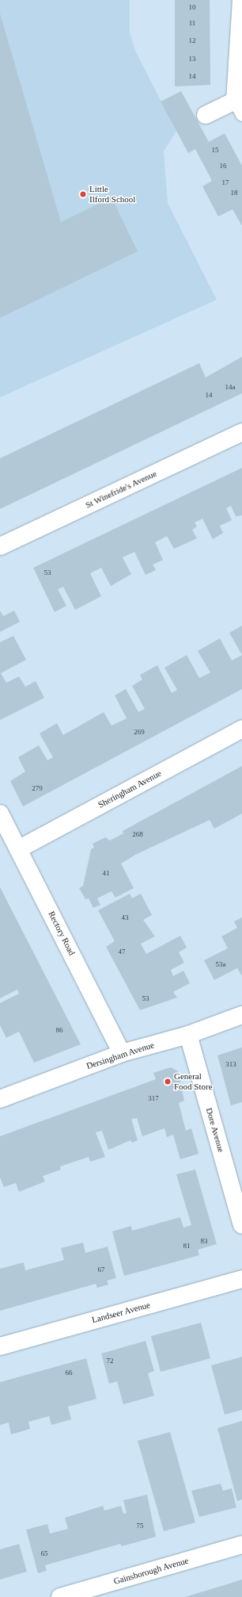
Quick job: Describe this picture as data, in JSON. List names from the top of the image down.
{
  "streets": {
    "street": [
      "St Winefride's Avenue",
      "Sheringham Avenue",
      "Rectory Road",
      "Dersingham Avenue",
      "Dore Avenue",
      "Landseer Avenue",
      "Gainsborough Avenue"
    ]
  },
  "crossings": [
    ["Sheringham Avenue", "Rectory Road"],
    ["Rectory Road", "Dersingham Avenue"],
    ["Dersingham Avenue", "Dore Avenue"]
  ],
  "places": ["Little Ilford School", "General Food Store"],
  "house_numbers": [
    "10",
    "11",
    "12",
    "13",
    "14",
    "15",
    "16",
    "17",
    "18",
    "14a",
    "14",
    "53",
    "269",
    "279",
    "268",
    "41",
    "43",
    "47",
    "53a",
    "53",
    "86",
    "313",
    "317",
    "83",
    "81",
    "67",
    "72",
    "66",
    "75",
    "65"
  ]
}
